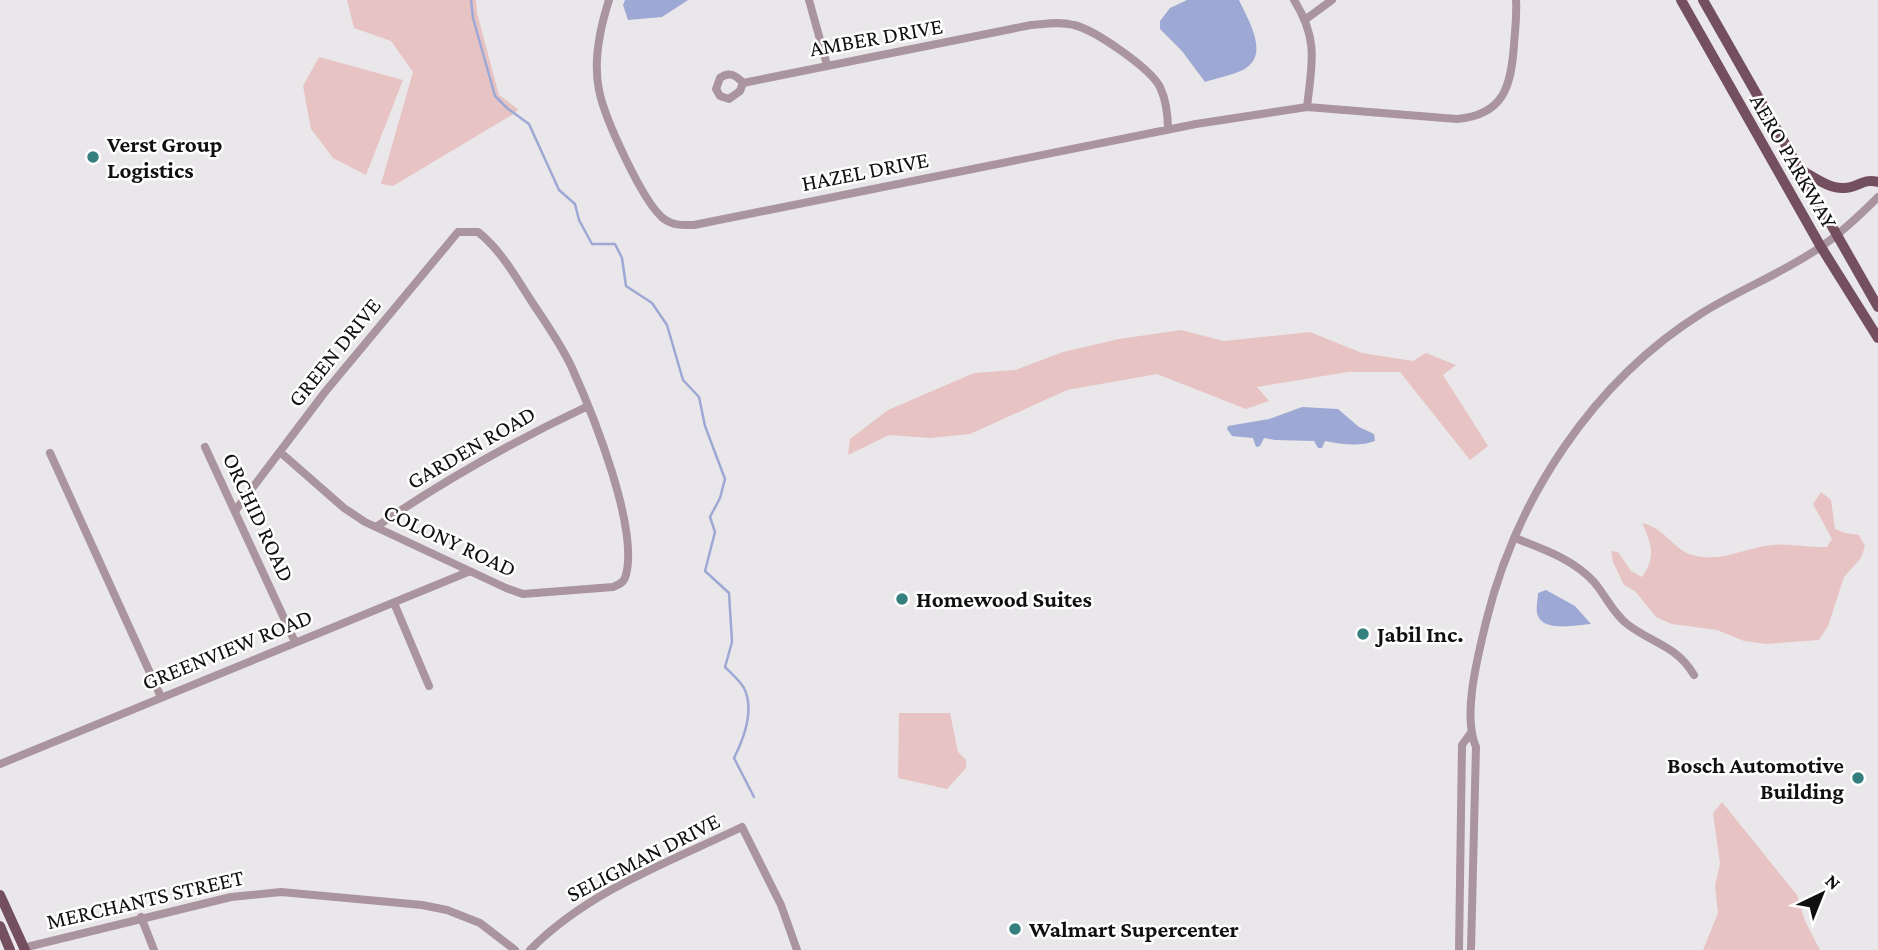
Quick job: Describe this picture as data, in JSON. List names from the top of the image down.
{
  "streets": {
    "main road": ["AERO PARKWAY"],
    "street": [
      "AMBER DRIVE",
      "HAZEL DRIVE",
      "GREEN DRIVE",
      "GARDEN ROAD",
      "ORCHID ROAD",
      "COLONY ROAD",
      "GREENVIEW ROAD",
      "SELIGMAN DRIVE",
      "MERCHANTS STREET"
    ]
  },
  "crossings": [
    ["AMBER DRIVE", "HAZEL DRIVE"],
    ["GREEN DRIVE", "GARDEN ROAD"],
    ["GREEN DRIVE", "ORCHID ROAD"],
    ["GREEN DRIVE", "COLONY ROAD"],
    ["GARDEN ROAD", "COLONY ROAD"],
    ["ORCHID ROAD", "GREENVIEW ROAD"],
    ["COLONY ROAD", "GREENVIEW ROAD"]
  ],
  "places": [
    "Verst Group Logistics",
    "Homewood Suites",
    "Jabil Inc.",
    "Bosch Automotive Building",
    "Walmart Supercenter"
  ],
  "north": "top right"
}
